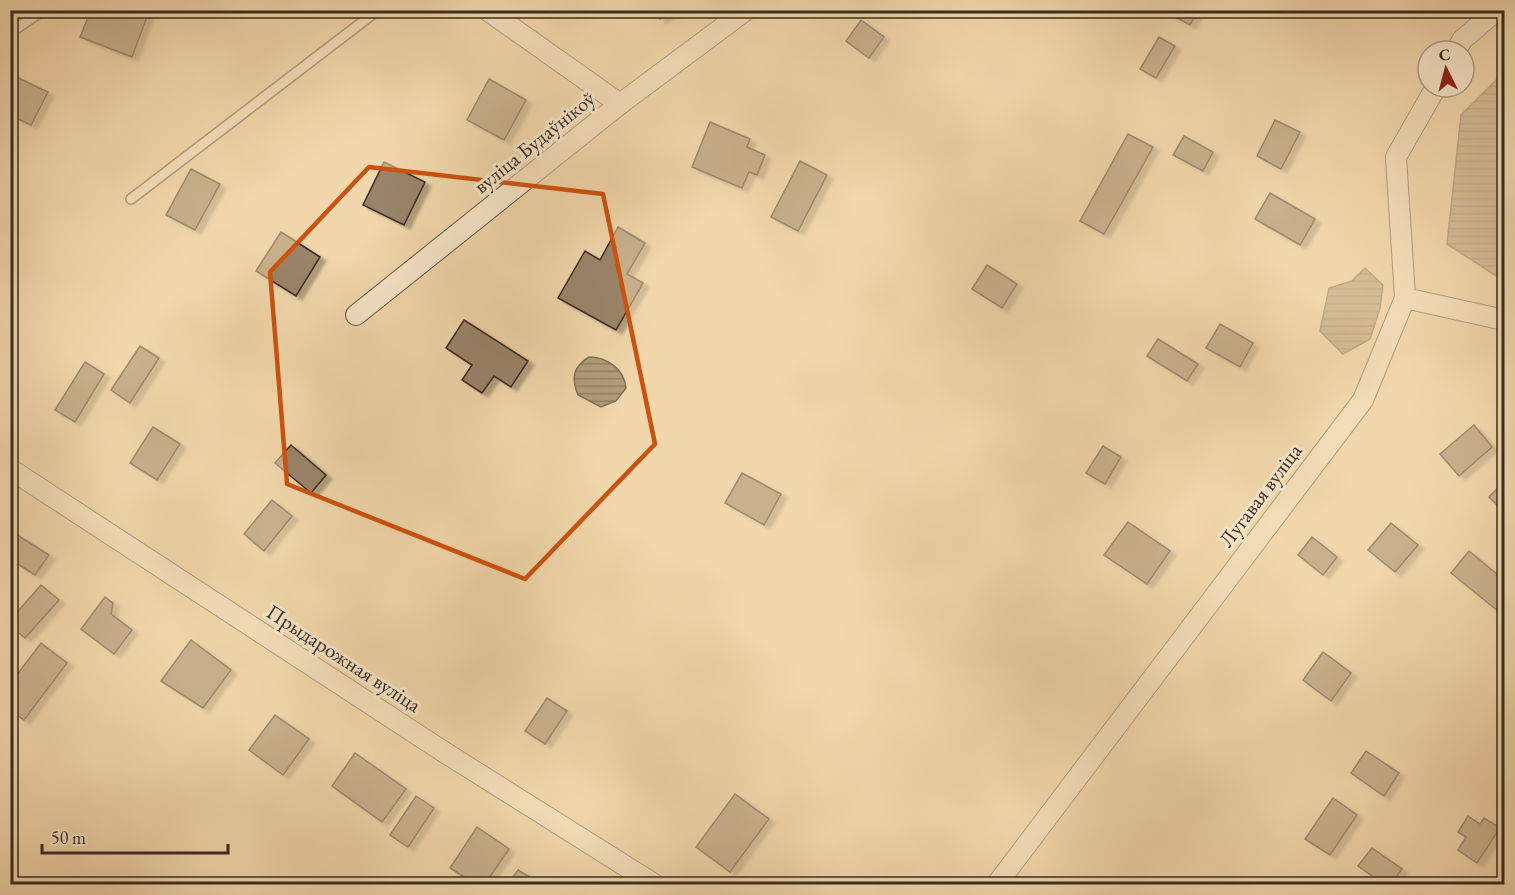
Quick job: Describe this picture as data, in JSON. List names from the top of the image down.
{
  "streets": {
    "street": ["вуліца Будаўнікоў", "Лугавая вуліца", "Прыдарожная вуліца"]
  },
  "scale_bar": "50 m",
  "north": "top"
}
